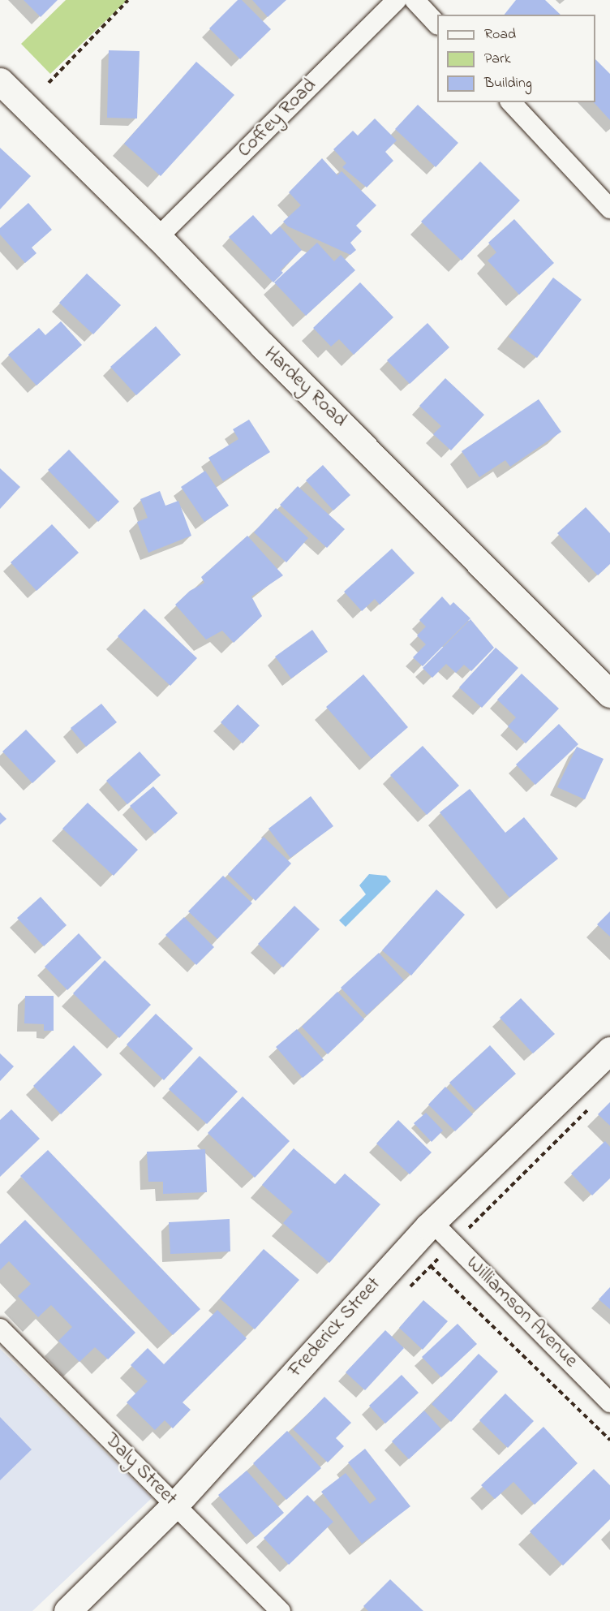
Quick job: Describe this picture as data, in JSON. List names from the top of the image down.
{
  "streets": {
    "main road": ["Hardey Road", "Frederick Street"],
    "street": ["Coffey Road", "Williamson Avenue", "Daly Street"]
  },
  "crossings": [
    ["Coffey Road", "Hardey Road"],
    ["Williamson Avenue", "Frederick Street"],
    ["Frederick Street", "Daly Street"]
  ],
  "legend": ["Road", "Park", "Building"]
}
